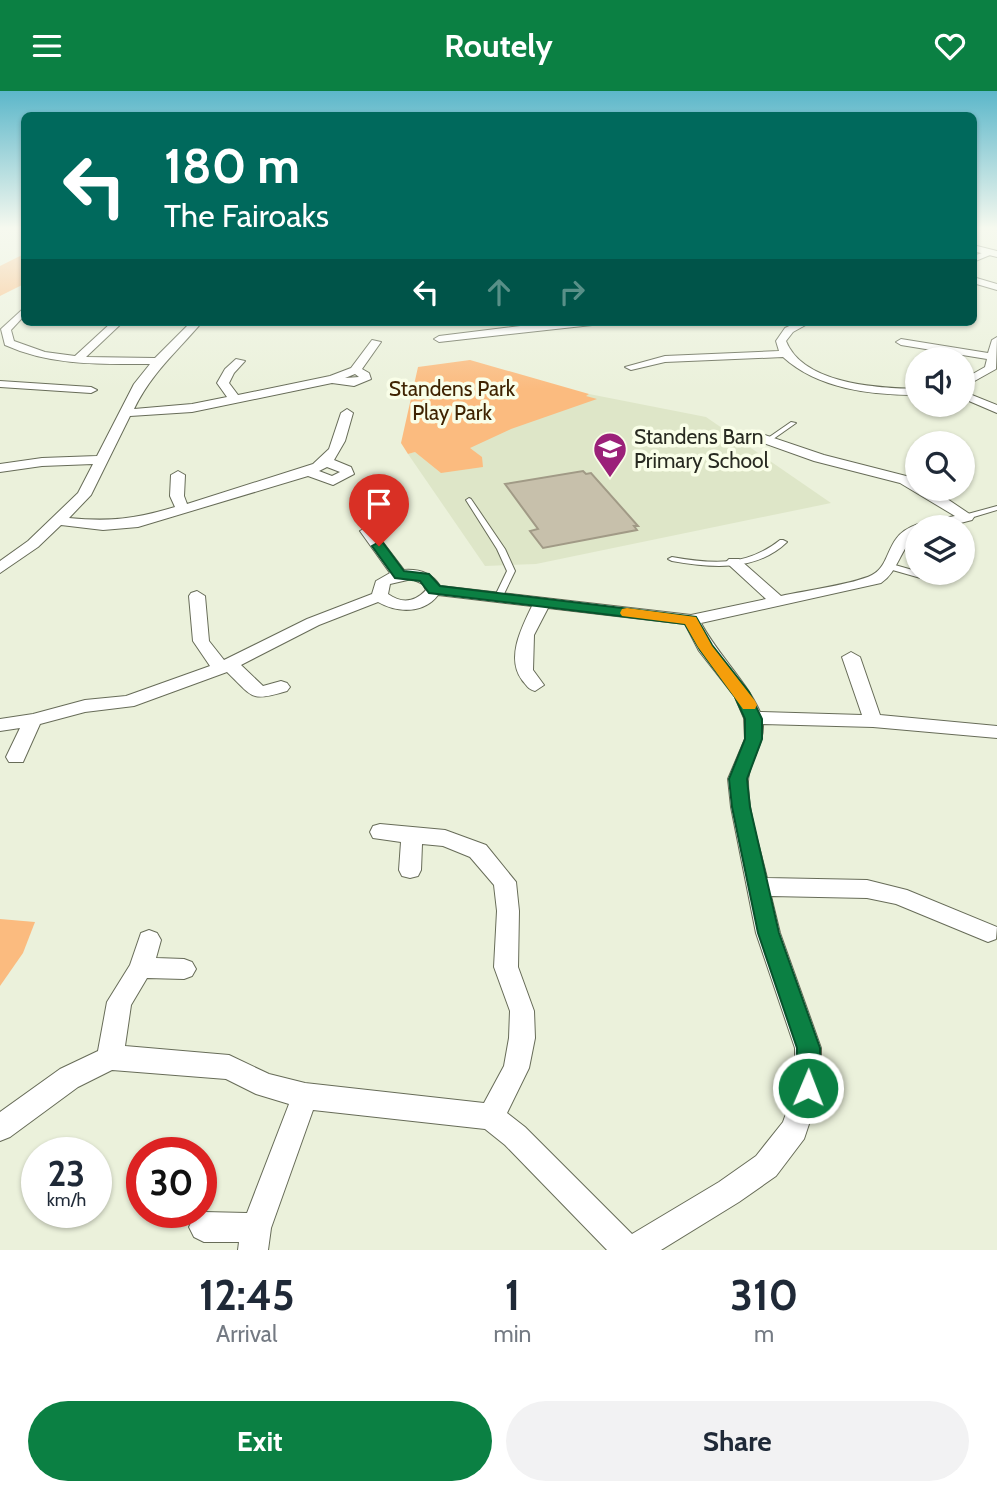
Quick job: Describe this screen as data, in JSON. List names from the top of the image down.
{
  "parks": ["Standens Park Play Park"],
  "places": {
    "school or university": ["Standens Barn Primary School"]
  },
  "page": {
    "header": "Routely",
    "turn": ["180 m", "The Fairoaks"],
    "speed": "23 km/h",
    "limit": "30",
    "eta": [
      "12:45",
      "Arrival",
      "1",
      "min",
      "310",
      "m"
    ],
    "buttons": ["Exit", "Share"]
  }
}
